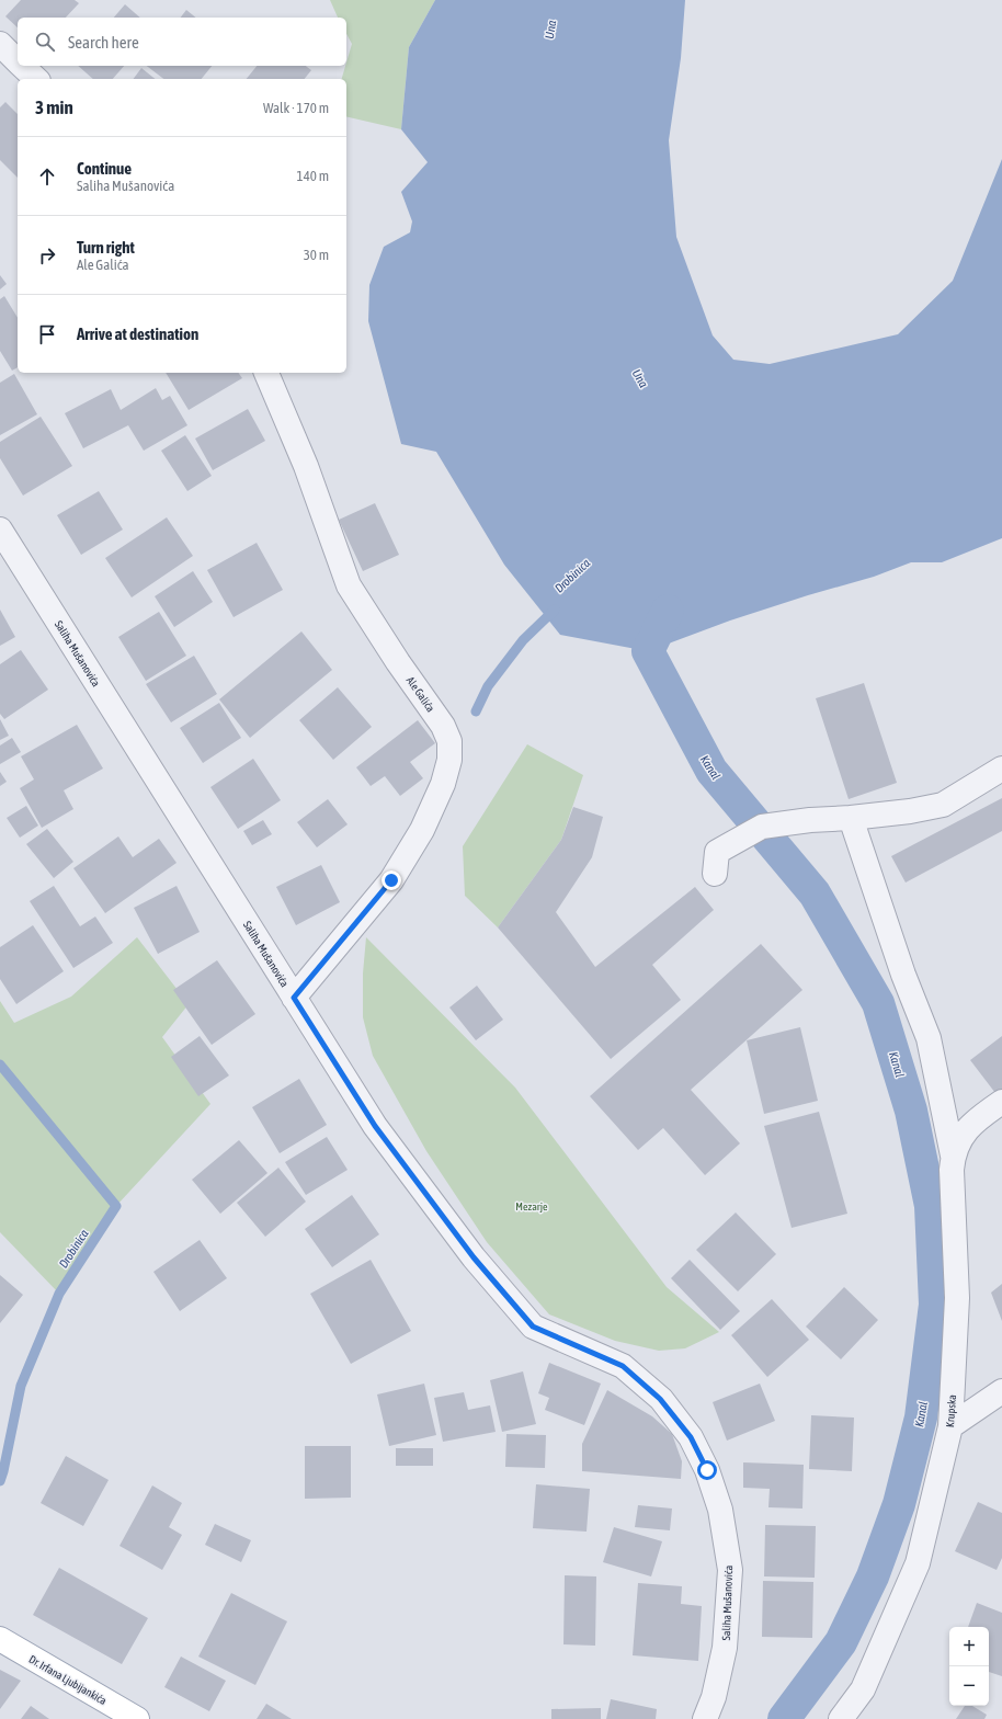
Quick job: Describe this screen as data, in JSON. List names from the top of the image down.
{
  "streets": {
    "main road": ["Dr. Irfana Ljubijankića"],
    "street": ["Saliha Mušanovića", "Ale Galića", "Krupska"]
  },
  "crossings": [
    ["Saliha Mušanovića", "Ale Galića"]
  ],
  "water": ["Una", "Drobinica", "Kanal"],
  "parks": ["Mezarje"],
  "page": {
    "search": "Search here",
    "heading": ["3 min", "Walk · 170 m"],
    "list": [
      ["Continue", "Saliha Mušanovića", "140 m"],
      ["Turn right", "Ale Galića", "30 m"],
      "Arrive at destination"
    ],
    "map_buttons": ["+", "−"]
  }
}
